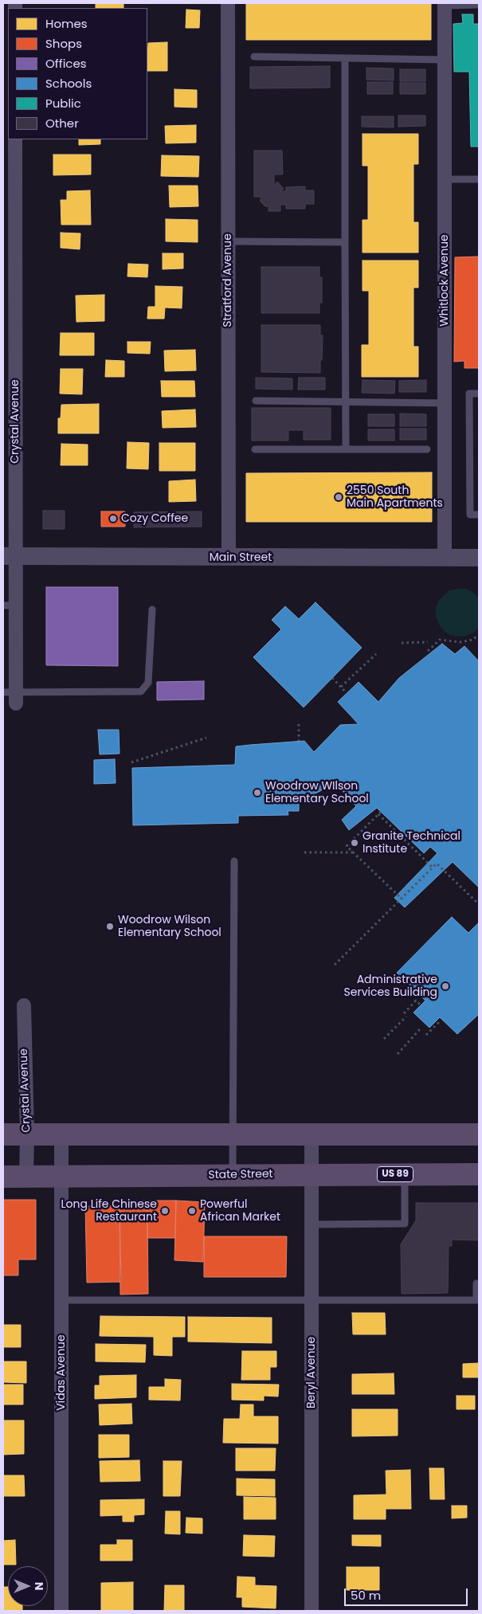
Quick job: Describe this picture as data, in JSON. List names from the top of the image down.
{
  "streets": {
    "main road": ["US 89", "State Street"],
    "street": [
      "Stratford Avenue",
      "Whitlock Avenue",
      "Crystal Avenue",
      "Main Street",
      "Vidas Avenue",
      "Beryl Avenue"
    ]
  },
  "crossings": [
    ["Stratford Avenue", "Main Street"],
    ["Whitlock Avenue", "Main Street"],
    ["Crystal Avenue", "Main Street"],
    ["Crystal Avenue", "State Street"],
    ["State Street", "Vidas Avenue"],
    ["State Street", "Beryl Avenue"]
  ],
  "places": [
    "2550 South Main Apartments",
    "Cozy Coffee",
    "Woodrow WIlson Elementary School",
    "Granite Technical Institute",
    "Woodrow Wilson Elementary School",
    "Administrative Services Building",
    "Long Life Chinese Restaurant",
    "Powerful African Market"
  ],
  "legend": [
    "Homes",
    "Shops",
    "Offices",
    "Schools",
    "Public",
    "Other"
  ],
  "scale_bar": "50 m",
  "north": "right"
}
